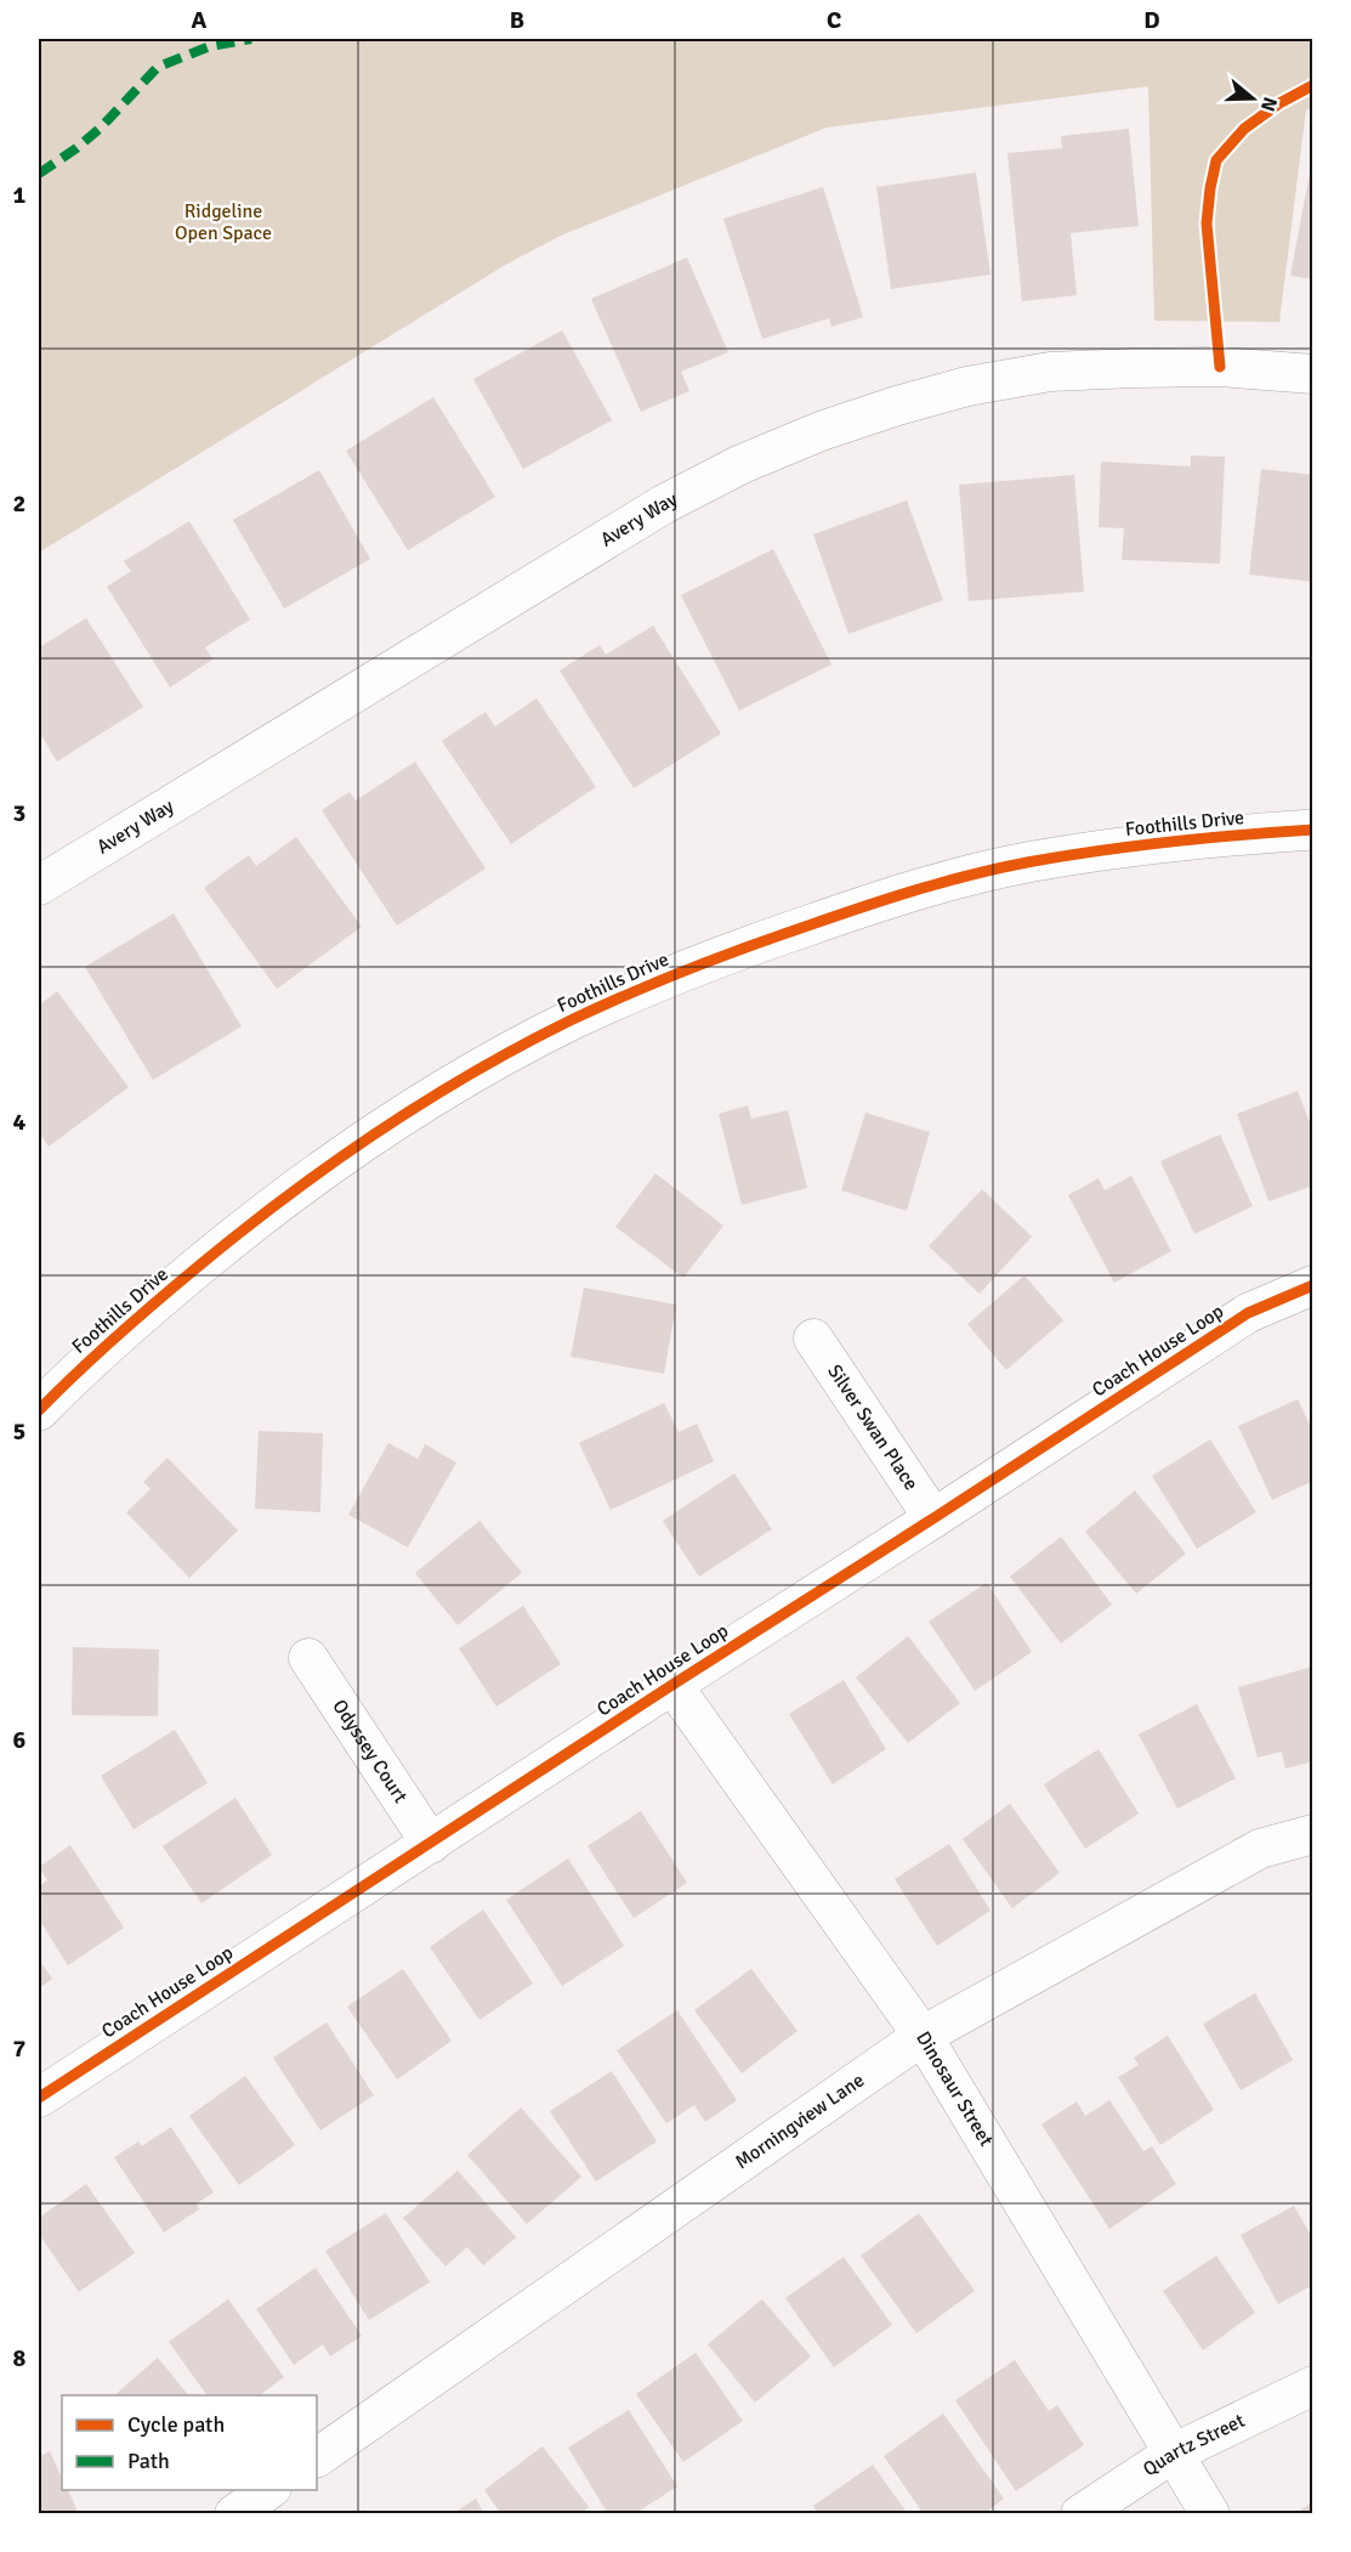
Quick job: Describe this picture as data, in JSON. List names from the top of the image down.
{
  "streets": {
    "street": [
      "Avery Way",
      "Foothills Drive",
      "Coach House Loop",
      "Silver Swan Place",
      "Odyssey Court",
      "Dinosaur Street",
      "Morningview Lane",
      "Quartz Street"
    ]
  },
  "crossings": [
    ["Coach House Loop", "Silver Swan Place"],
    ["Coach House Loop", "Odyssey Court"],
    ["Coach House Loop", "Dinosaur Street"],
    ["Dinosaur Street", "Morningview Lane"],
    ["Dinosaur Street", "Quartz Street"]
  ],
  "parks": ["Ridgeline Open Space"],
  "legend": ["Cycle path", "Path"],
  "north": "right",
  "grid": {
    "columns": [
      "A",
      "B",
      "C",
      "D"
    ],
    "rows": [
      "1",
      "2",
      "3",
      "4",
      "5",
      "6",
      "7",
      "8"
    ]
  }
}
